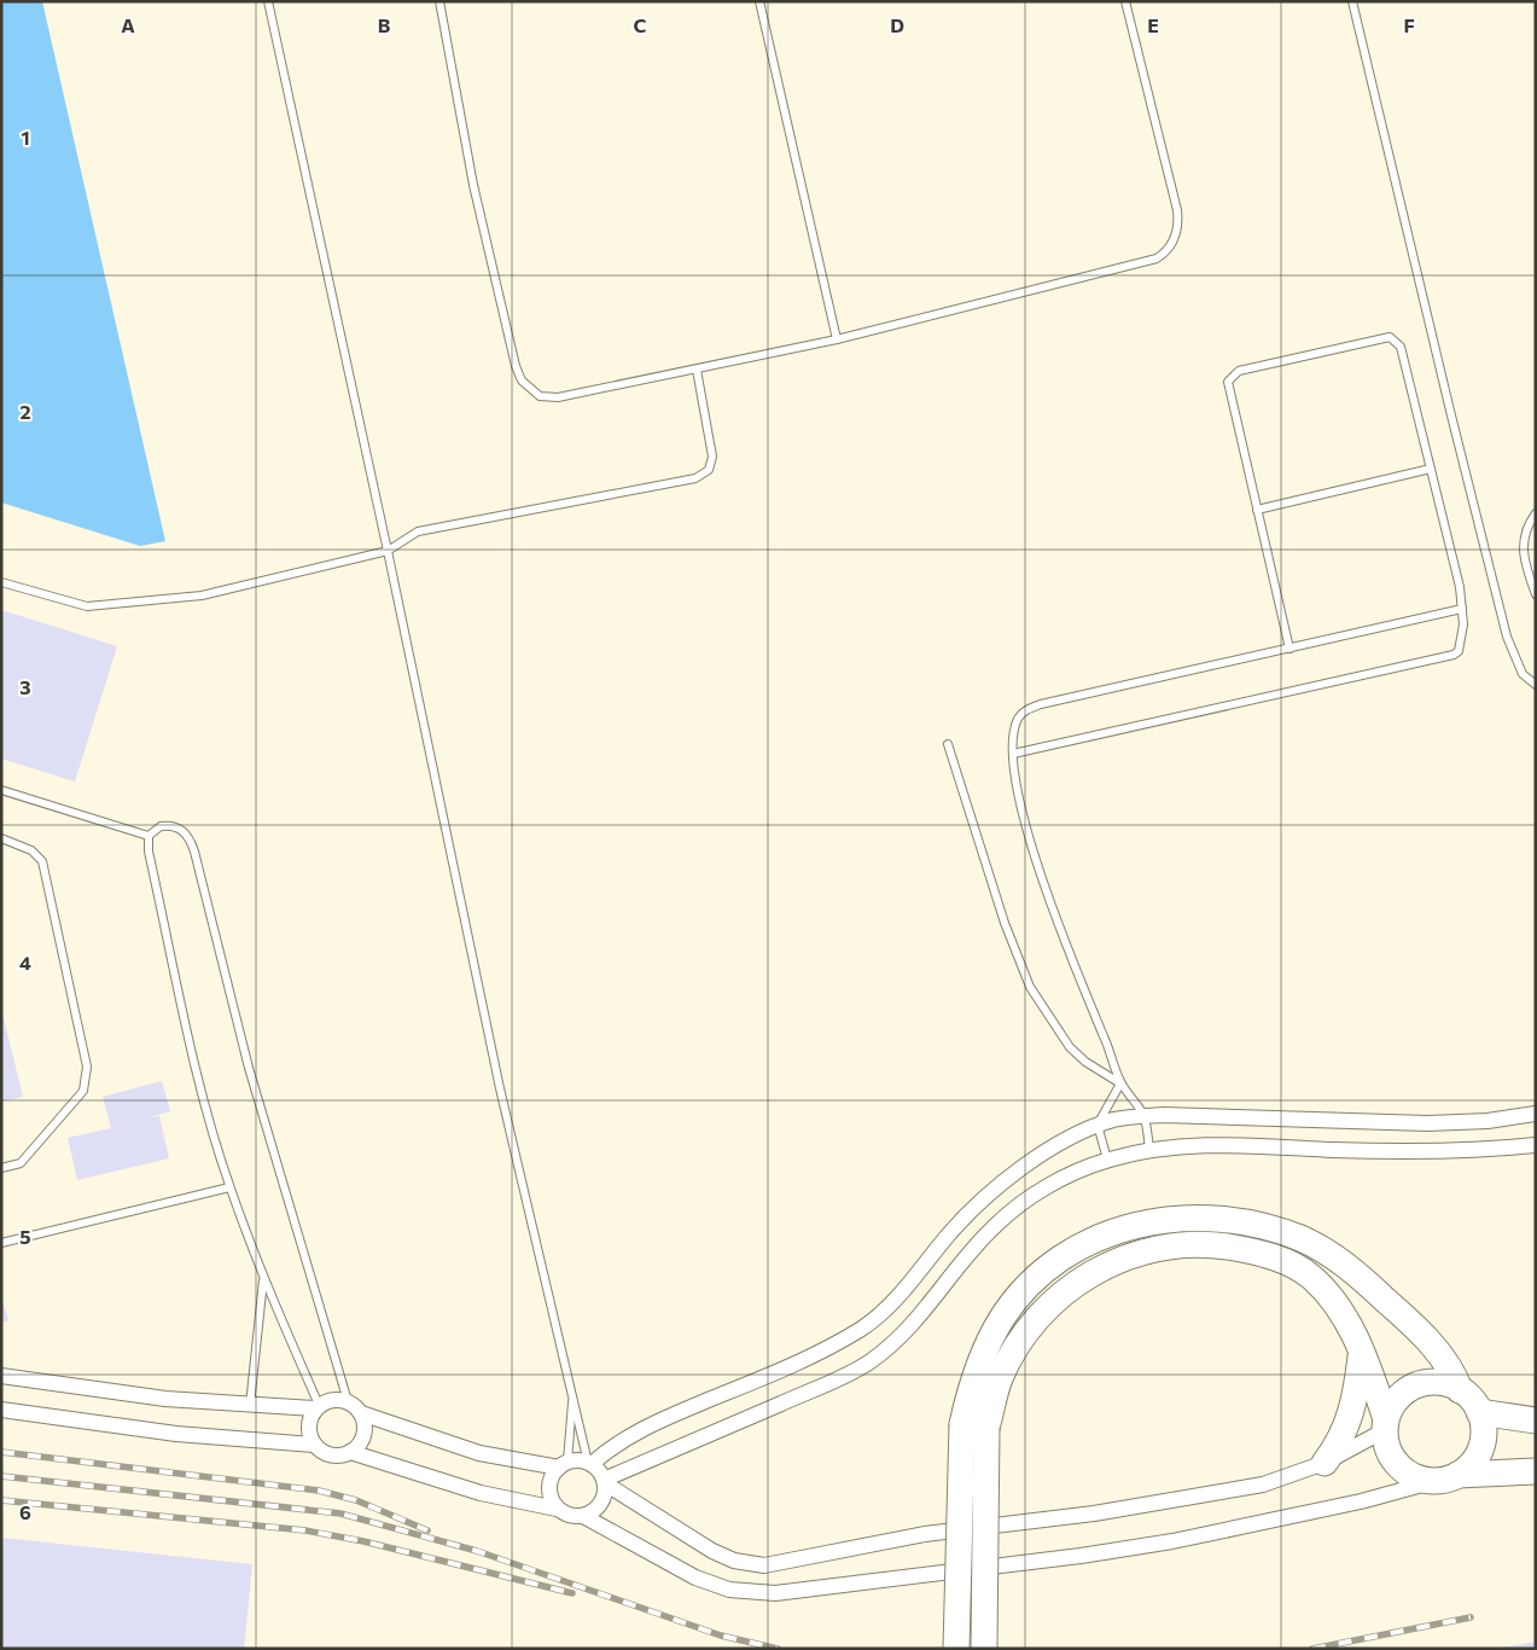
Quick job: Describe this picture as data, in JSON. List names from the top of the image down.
{
  "grid": {
    "columns": [
      "A",
      "B",
      "C",
      "D",
      "E",
      "F"
    ],
    "rows": [
      "1",
      "2",
      "3",
      "4",
      "5",
      "6"
    ]
  }
}
